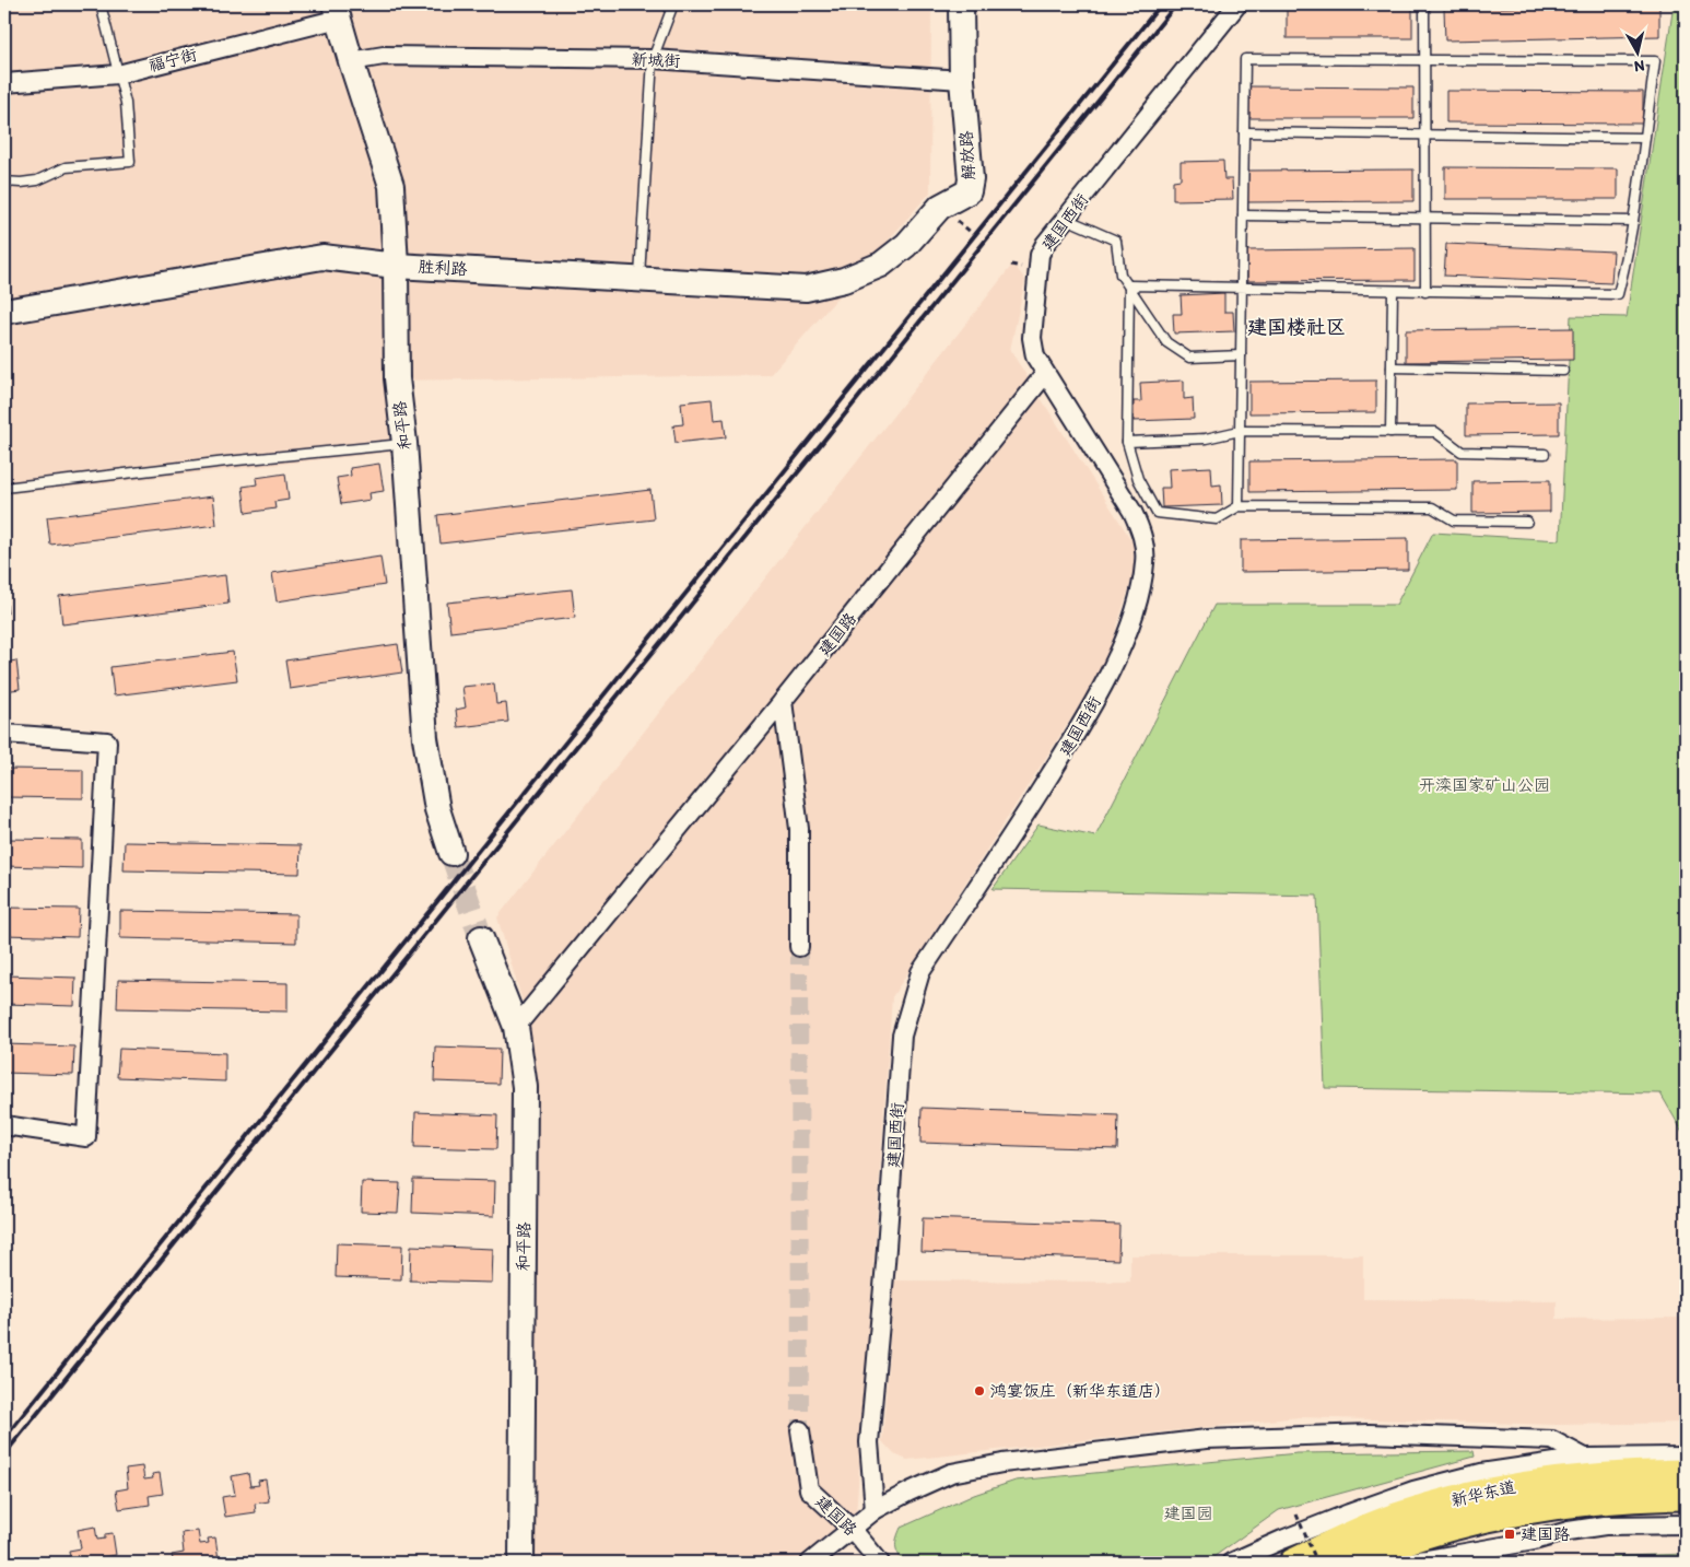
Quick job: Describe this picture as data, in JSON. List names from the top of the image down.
{
  "streets": {
    "main road": ["新华东道"],
    "street": [
      "福宁街",
      "新城街",
      "解放路",
      "建国西街",
      "胜利路",
      "和平路",
      "建国路"
    ]
  },
  "crossings": [
    ["福宁街", "和平路"],
    ["新城街", "解放路"],
    ["新城街", "和平路"],
    ["解放路", "胜利路"],
    ["建国西街", "建国路"],
    ["胜利路", "和平路"],
    ["和平路", "建国路"]
  ],
  "districts": ["建国楼社区"],
  "parks": ["开滦国家矿山公园", "建国园"],
  "places": {
    "other": ["鸿宴饭庄（新华东道店）"],
    "transit": ["建国路"]
  },
  "north": "bottom"
}
